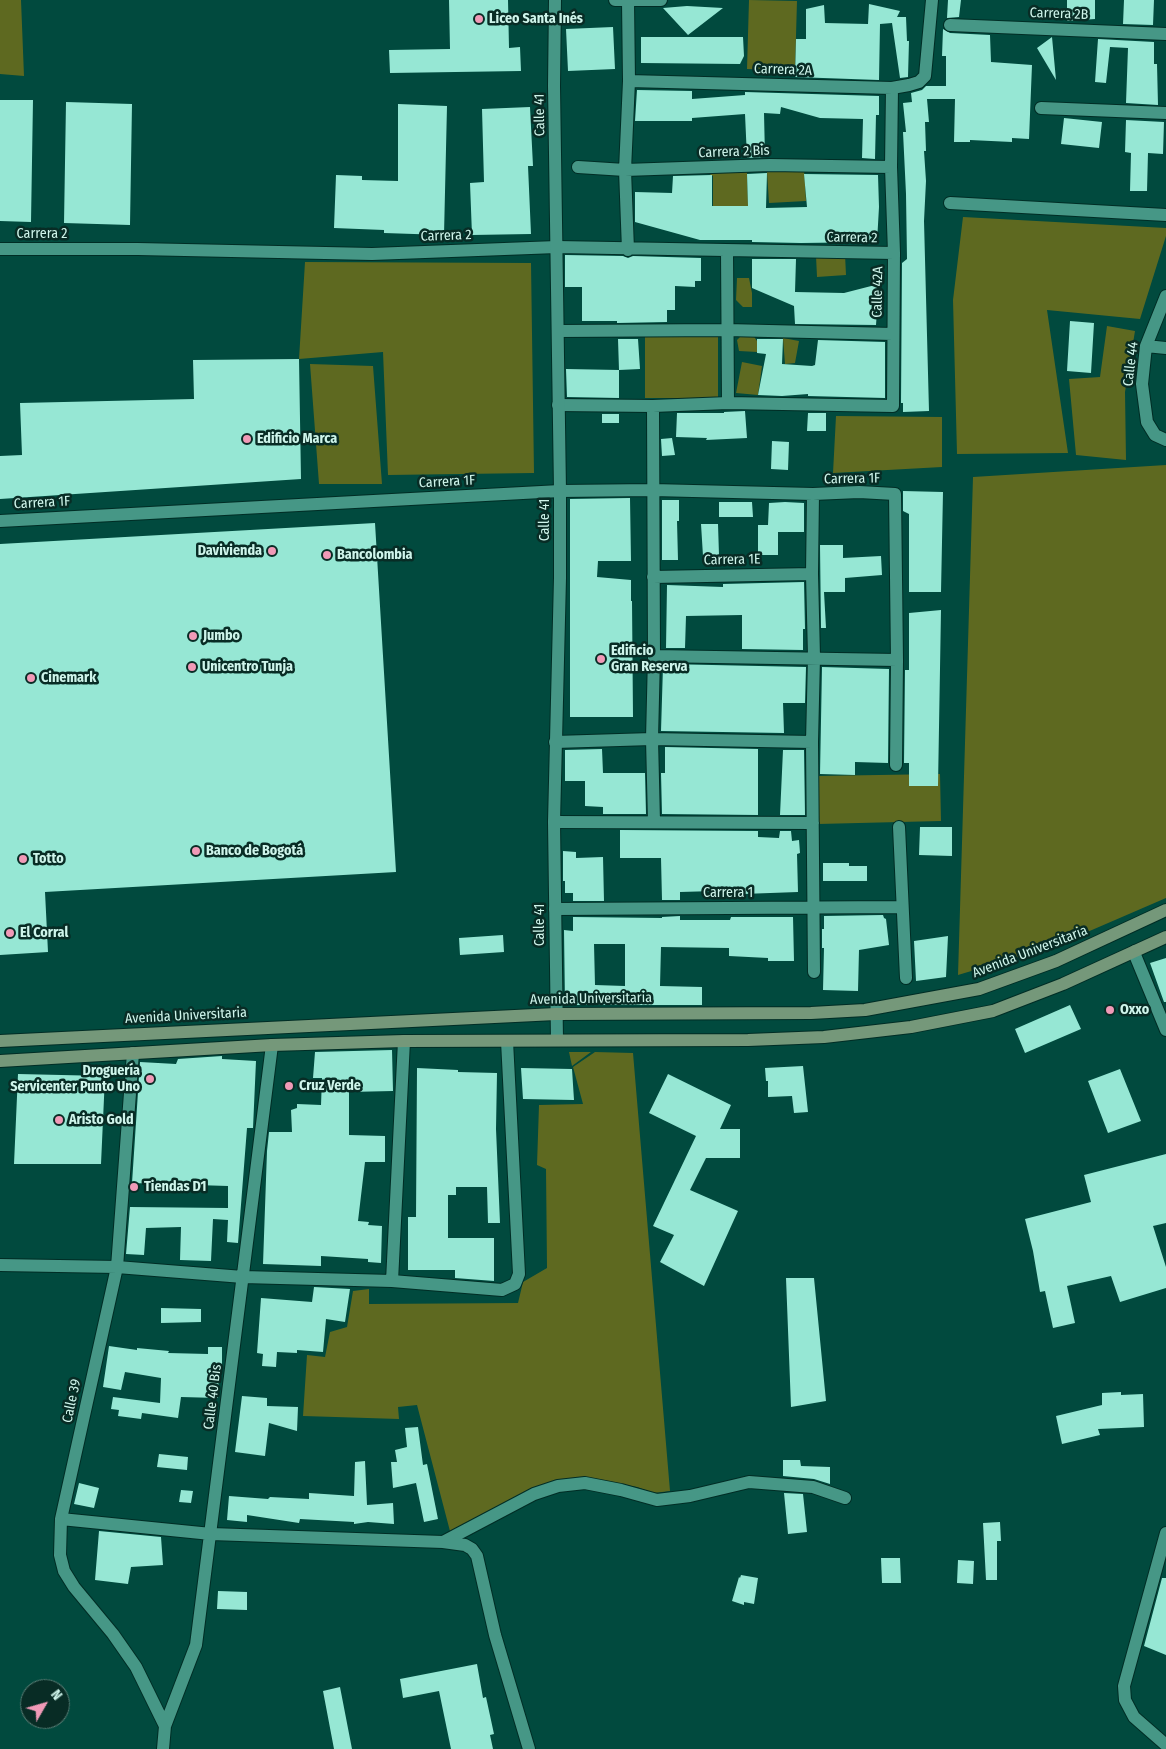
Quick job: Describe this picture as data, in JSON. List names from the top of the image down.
{
  "streets": {
    "main road": ["Avenida Universitaria"],
    "street": [
      "Carrera 2B",
      "Carrera 2A",
      "Calle 41",
      "Carrera 2 Bis",
      "Carrera 2",
      "Calle 42A",
      "Calle 44",
      "Carrera 1F",
      "Carrera 1E",
      "Carrera 1",
      "Calle 40 Bis",
      "Calle 39"
    ]
  },
  "crossings": [
    ["Carrera 2A", "Calle 42A"],
    ["Calle 41", "Carrera 2"],
    ["Calle 41", "Carrera 1F"],
    ["Calle 41", "Carrera 1"],
    ["Calle 41", "Avenida Universitaria"],
    ["Carrera 2 Bis", "Calle 42A"],
    ["Carrera 2", "Calle 42A"],
    ["Calle 40 Bis", "Calle 39"]
  ],
  "places": [
    "Liceo Santa Inés",
    "Edificio Marca",
    "Davivienda",
    "Bancolombia",
    "Jumbo",
    "Edificio Gran Reserva",
    "Unicentro Tunja",
    "Cinemark",
    "Banco de Bogotá",
    "Totto",
    "El Corral",
    "Oxxo",
    "Droguería Servicenter Punto Uno",
    "Cruz Verde",
    "Aristo Gold",
    "Tiendas D1"
  ],
  "north": "top right"
}
